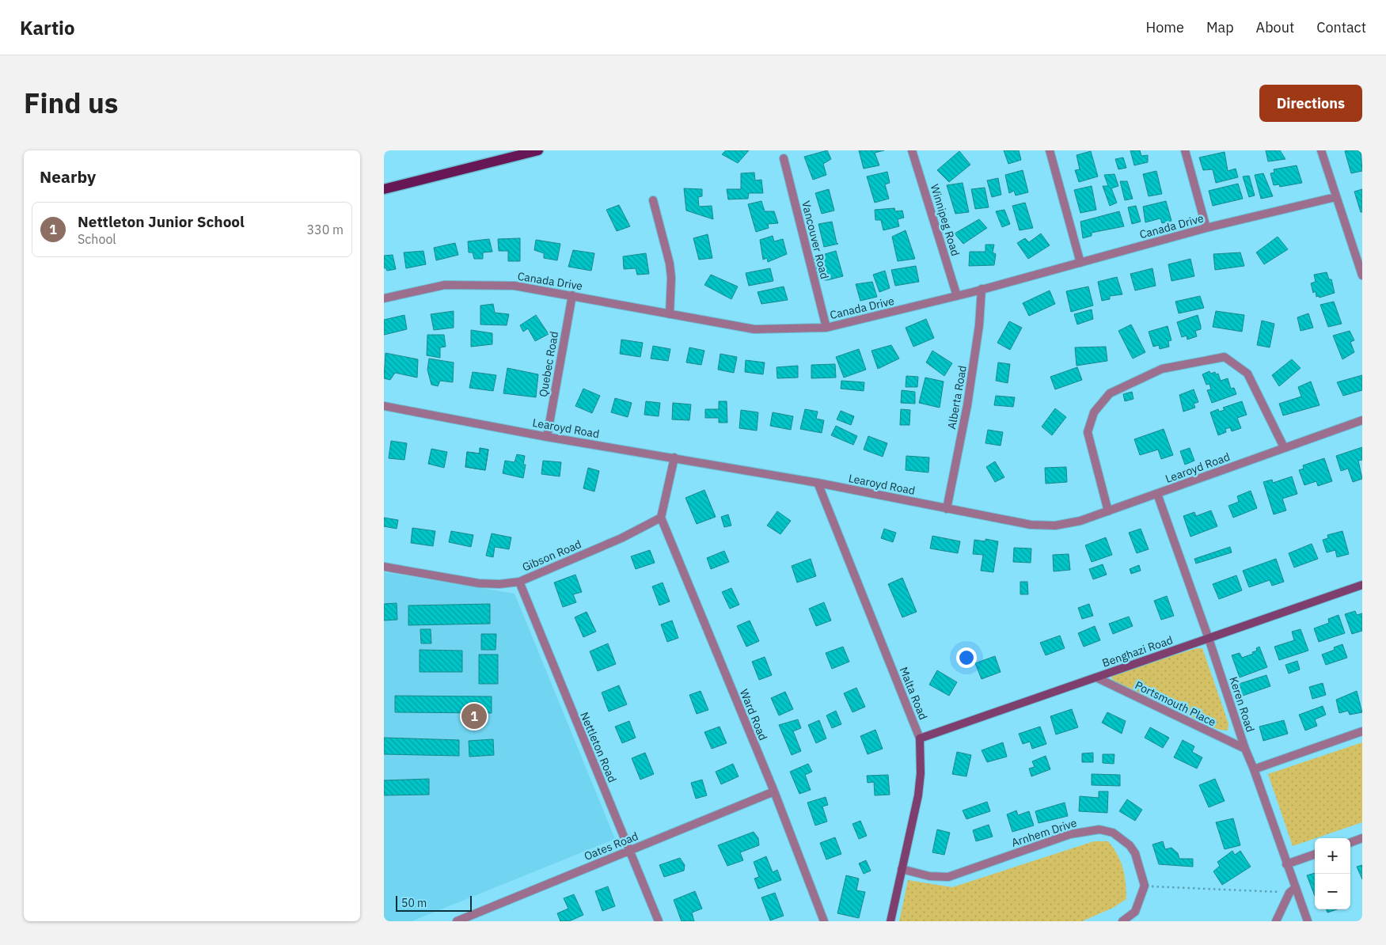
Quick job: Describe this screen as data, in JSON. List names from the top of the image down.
{
  "streets": {
    "street": [
      "Winnipeg Road",
      "Canada Drive",
      "Vancouver Road",
      "Quebec Road",
      "Alberta Road",
      "Learoyd Road",
      "Gibson Road",
      "Benghazi Road",
      "Malta Road",
      "Portsmouth Place",
      "Keren Road",
      "Ward Road",
      "Nettleton Road",
      "Arnhem Drive",
      "Oates Road"
    ]
  },
  "crossings": [
    ["Winnipeg Road", "Canada Drive"],
    ["Canada Drive", "Vancouver Road"],
    ["Canada Drive", "Quebec Road"],
    ["Canada Drive", "Alberta Road"],
    ["Quebec Road", "Learoyd Road"],
    ["Alberta Road", "Learoyd Road"],
    ["Learoyd Road", "Malta Road"],
    ["Learoyd Road", "Keren Road"],
    ["Gibson Road", "Ward Road"],
    ["Gibson Road", "Nettleton Road"],
    ["Benghazi Road", "Malta Road"],
    ["Benghazi Road", "Portsmouth Place"],
    ["Benghazi Road", "Keren Road"],
    ["Malta Road", "Arnhem Drive"],
    ["Portsmouth Place", "Keren Road"],
    ["Ward Road", "Oates Road"],
    ["Nettleton Road", "Oates Road"]
  ],
  "scale_bar": "50 m",
  "page": {
    "header": "Kartio",
    "nav": [
      "Home",
      "Map",
      "About",
      "Contact"
    ],
    "title": "Find us",
    "buttons": "Directions",
    "heading": "Nearby",
    "list": [
      {
        "mark": "1",
        "name": "Nettleton Junior School",
        "note": "School",
        "value": "330 m"
      }
    ],
    "pins": "1",
    "map_buttons": ["+", "−"],
    "scale": "50 m"
  }
}
